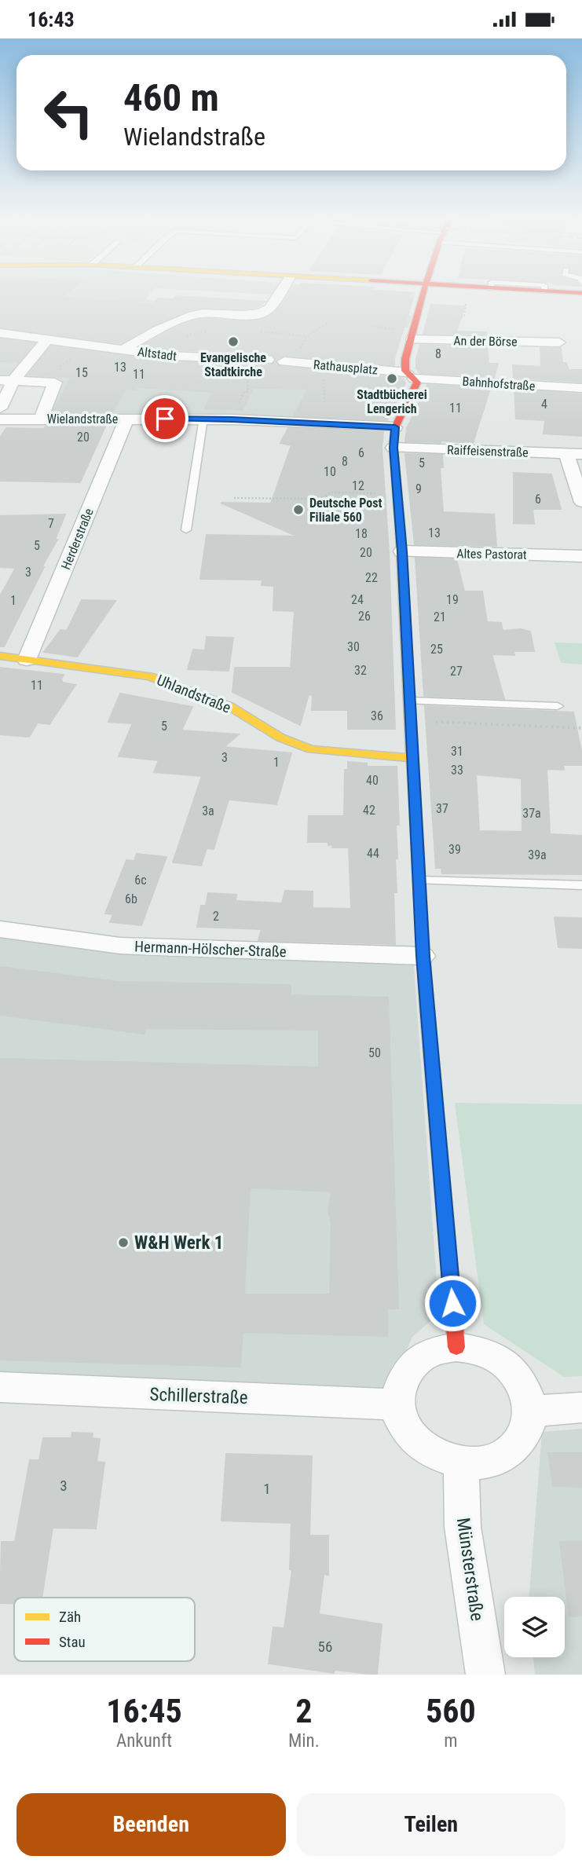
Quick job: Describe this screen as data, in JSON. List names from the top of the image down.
{
  "streets": {
    "street": [
      "An der Börse",
      "Altstadt",
      "Rathausplatz",
      "Bahnhofstraße",
      "Wielandstraße",
      "Raiffeisenstraße",
      "Herderstraße",
      "Altes Pastorat",
      "Uhlandstraße",
      "Hermann-Hölscher-Straße",
      "Schillerstraße",
      "Münsterstraße"
    ]
  },
  "crossings": [
    ["Rathausplatz", "Bahnhofstraße"],
    ["Wielandstraße", "Herderstraße"],
    ["Herderstraße", "Uhlandstraße"],
    ["Schillerstraße", "Münsterstraße"]
  ],
  "places": [
    "Evangelische Stadtkirche",
    "Stadtbücherei Lengerich",
    "Deutsche Post Filiale 560",
    "W&H Werk 1"
  ],
  "house_numbers": [
    "8",
    "13",
    "15",
    "11",
    "4",
    "11",
    "20",
    "6",
    "8",
    "5",
    "10",
    "12",
    "9",
    "6",
    "7",
    "13",
    "18",
    "5",
    "20",
    "3",
    "22",
    "24",
    "19",
    "1",
    "26",
    "21",
    "30",
    "25",
    "32",
    "27",
    "11",
    "36",
    "5",
    "31",
    "3",
    "1",
    "33",
    "40",
    "37",
    "42",
    "3a",
    "37a",
    "39",
    "44",
    "39a",
    "6c",
    "6b",
    "2",
    "50",
    "3",
    "1",
    "56"
  ],
  "legend": ["Zäh", "Stau"],
  "page": {
    "status": "16:43",
    "turn": ["460 m", "Wielandstraße"],
    "eta": [
      "16:45",
      "Ankunft",
      "2",
      "Min.",
      "560",
      "m"
    ],
    "buttons": ["Beenden", "Teilen"]
  }
}
